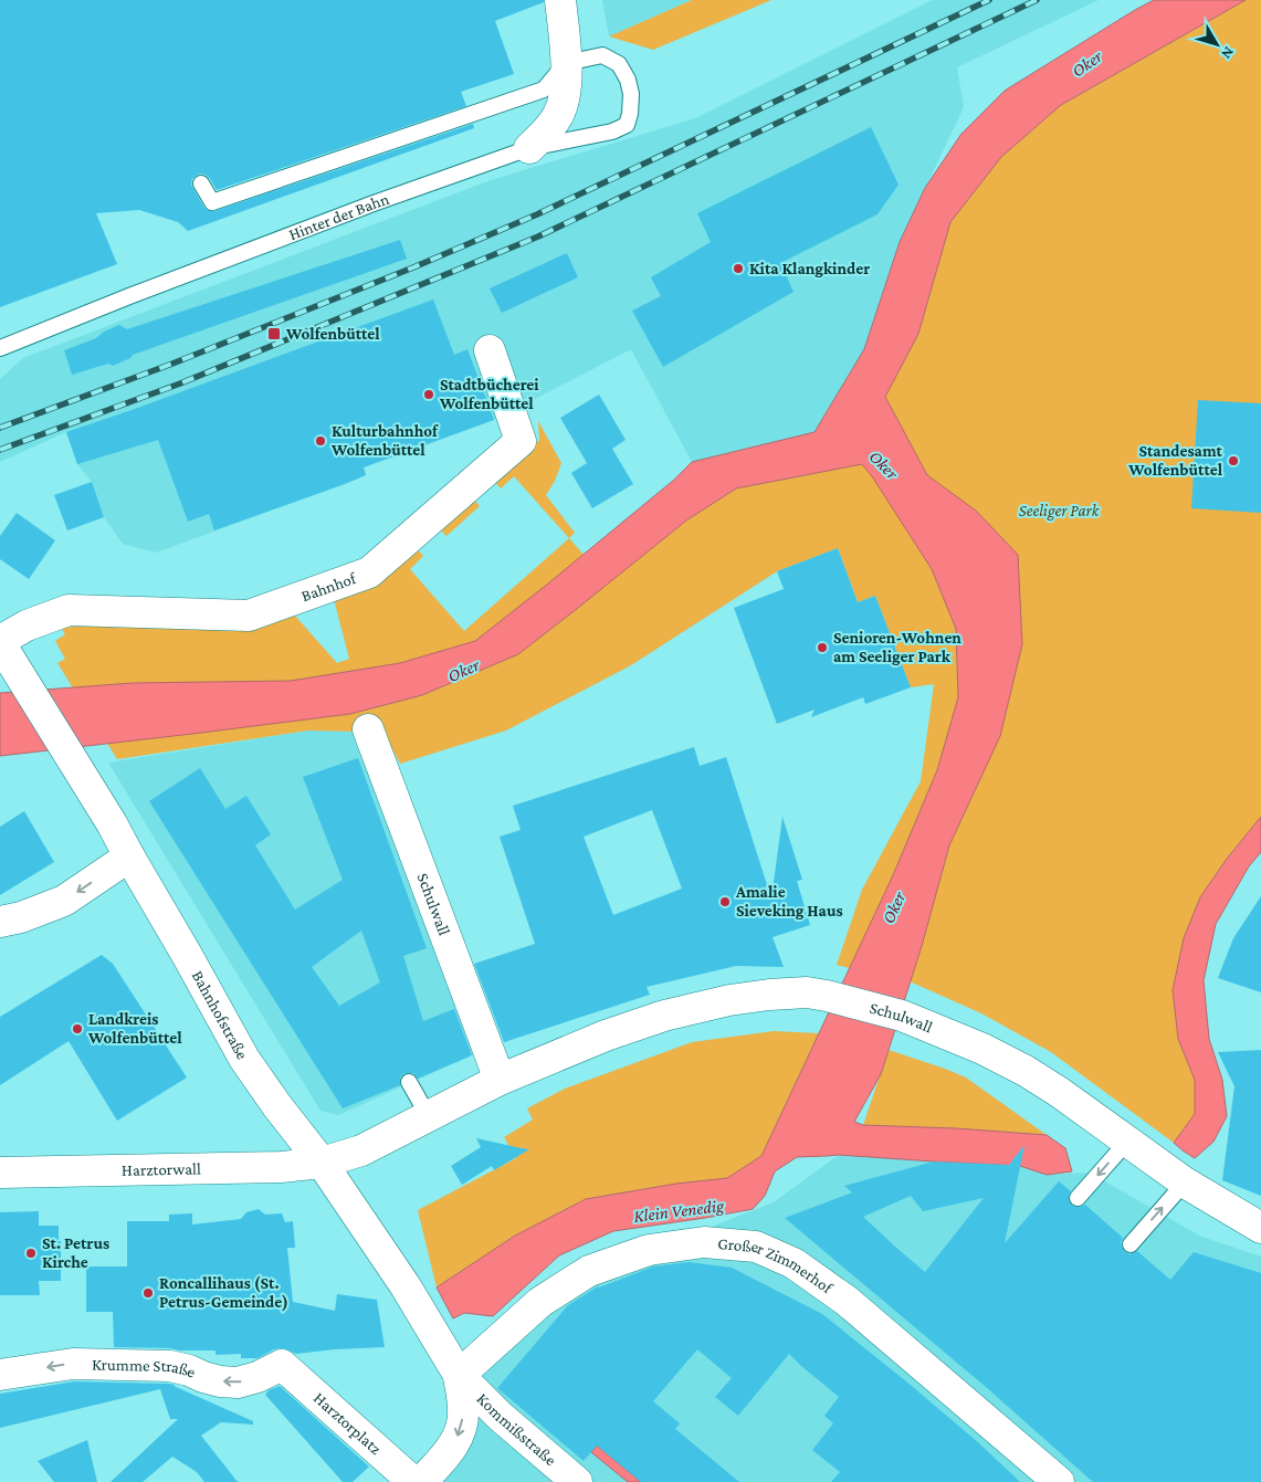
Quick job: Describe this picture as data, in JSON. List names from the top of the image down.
{
  "streets": {
    "street": [
      "Hinter der Bahn",
      "Bahnhof",
      "Schulwall",
      "Bahnhofstraße",
      "Harztorwall",
      "Großer Zimmerhof",
      "Krumme Straße",
      "Harztorplatz",
      "Kommißstraße"
    ]
  },
  "crossings": [
    ["Bahnhof", "Bahnhofstraße"],
    ["Schulwall", "Bahnhofstraße"],
    ["Schulwall", "Harztorwall"],
    ["Bahnhofstraße", "Harztorwall"],
    ["Bahnhofstraße", "Großer Zimmerhof"],
    ["Bahnhofstraße", "Kommißstraße"],
    ["Großer Zimmerhof", "Kommißstraße"],
    ["Krumme Straße", "Harztorplatz"]
  ],
  "one_way": ["Krumme Straße"],
  "water": ["Oker", "Klein Venedig"],
  "parks": ["Seeliger Park"],
  "places": {
    "other": [
      "Kita Klangkinder",
      "Stadtbücherei Wolfenbüttel",
      "Kulturbahnhof Wolfenbüttel",
      "Standesamt Wolfenbüttel",
      "Senioren-Wohnen am Seeliger Park",
      "Amalie Sieveking Haus",
      "Landkreis Wolfenbüttel",
      "St. Petrus Kirche",
      "Roncallihaus (St. Petrus-Gemeinde)"
    ],
    "transit": ["Wolfenbüttel"]
  },
  "north": "bottom right"
}
